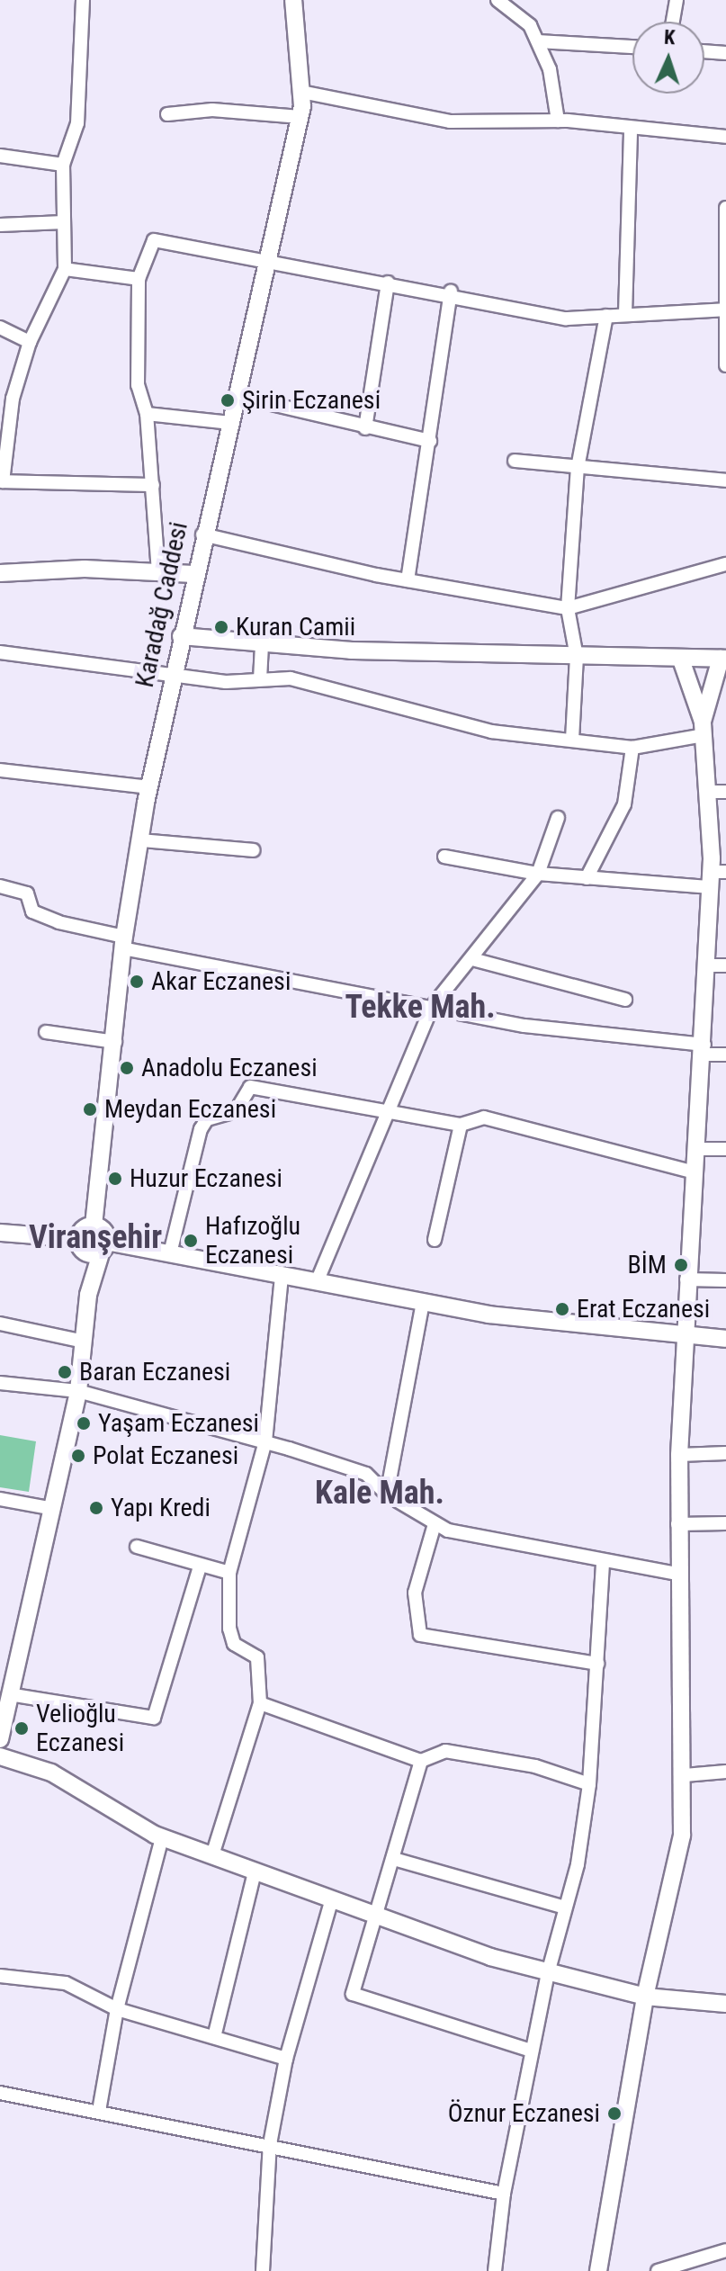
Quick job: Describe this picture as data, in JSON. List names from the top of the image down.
{
  "streets": {
    "street": ["Karadağ Caddesi"]
  },
  "districts": ["Tekke Mah.", "Viranşehir", "Kale Mah."],
  "places": [
    "Şirin Eczanesi",
    "Kuran Camii",
    "Akar Eczanesi",
    "Anadolu Eczanesi",
    "Meydan Eczanesi",
    "Huzur Eczanesi",
    "Hafızoğlu Eczanesi",
    "BİM",
    "Erat Eczanesi",
    "Baran Eczanesi",
    "Yaşam Eczanesi",
    "Polat Eczanesi",
    "Yapı Kredi",
    "Velioğlu Eczanesi",
    "Öznur Eczanesi"
  ],
  "north": "top"
}
